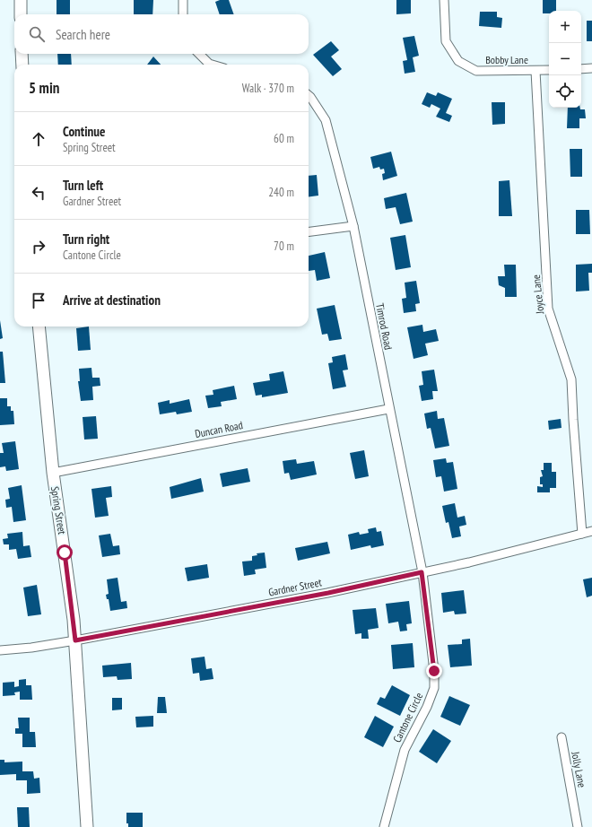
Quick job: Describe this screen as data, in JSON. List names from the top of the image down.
{
  "streets": {
    "street": [
      "Bobby Lane",
      "Joyce Lane",
      "Timrod Road",
      "Duncan Road",
      "Spring Street",
      "Gardner Street",
      "Cantone Circle",
      "Jolly Lane"
    ]
  },
  "crossings": [
    ["Bobby Lane", "Joyce Lane"],
    ["Joyce Lane", "Gardner Street"],
    ["Timrod Road", "Duncan Road"],
    ["Timrod Road", "Gardner Street"],
    ["Timrod Road", "Cantone Circle"],
    ["Duncan Road", "Spring Street"],
    ["Spring Street", "Gardner Street"],
    ["Gardner Street", "Cantone Circle"]
  ],
  "page": {
    "map_buttons": ["+", "−"],
    "search": "Search here",
    "heading": ["5 min", "Walk · 370 m"],
    "list": [
      ["Continue", "Spring Street", "60 m"],
      ["Turn left", "Gardner Street", "240 m"],
      ["Turn right", "Cantone Circle", "70 m"],
      "Arrive at destination"
    ]
  }
}
